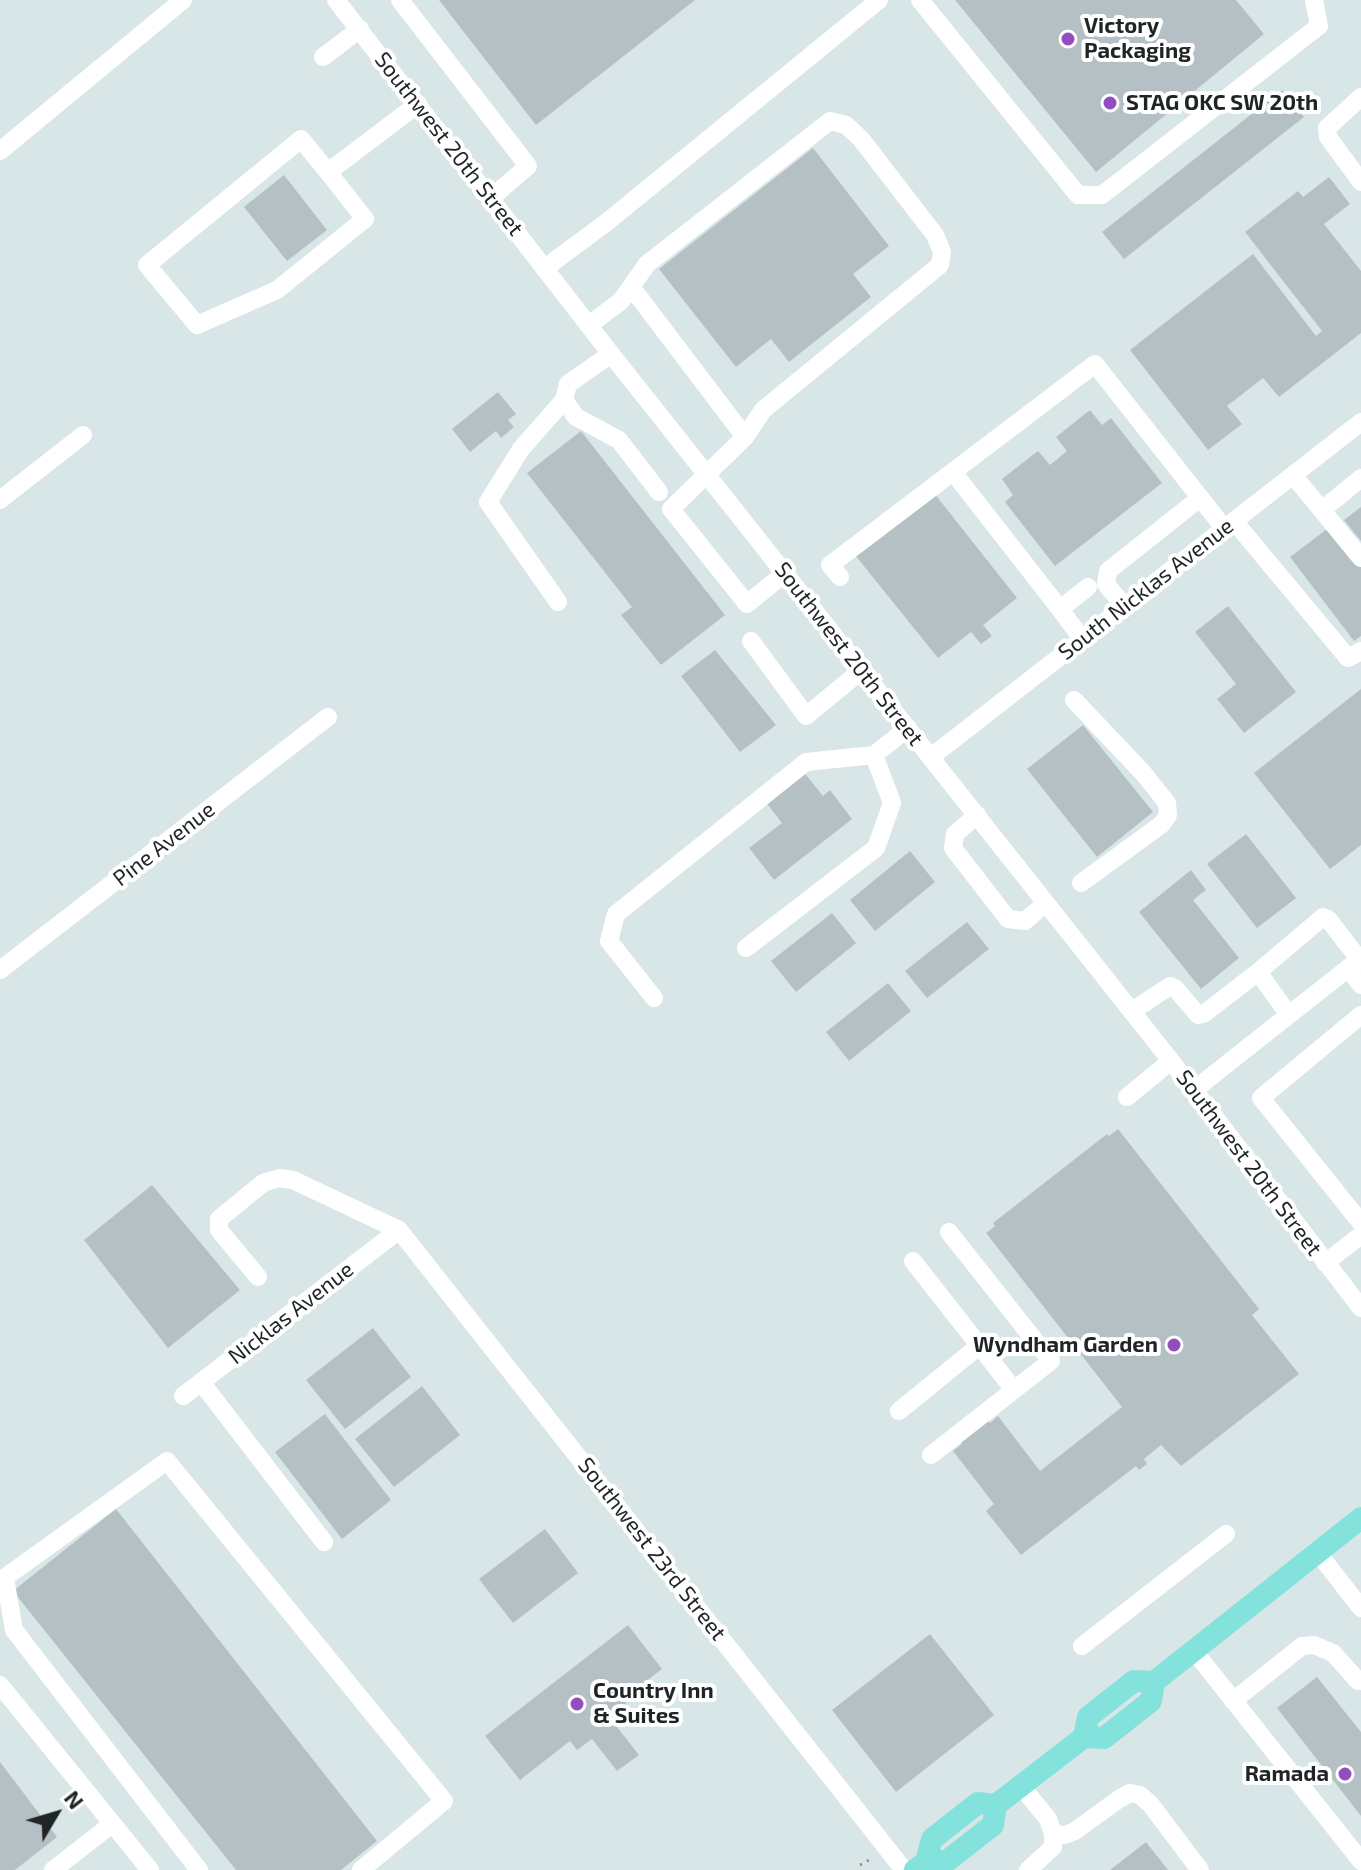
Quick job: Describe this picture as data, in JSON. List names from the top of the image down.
{
  "streets": {
    "street": [
      "Southwest 20th Street",
      "South Nicklas Avenue",
      "Pine Avenue",
      "Nicklas Avenue",
      "Southwest 23rd Street"
    ]
  },
  "crossings": [
    ["Southwest 20th Street", "South Nicklas Avenue"],
    ["Nicklas Avenue", "Southwest 23rd Street"]
  ],
  "places": [
    "Victory Packaging",
    "STAG OKC SW 20th",
    "Wyndham Garden",
    "Country Inn & Suites",
    "Ramada"
  ],
  "north": "top right"
}
